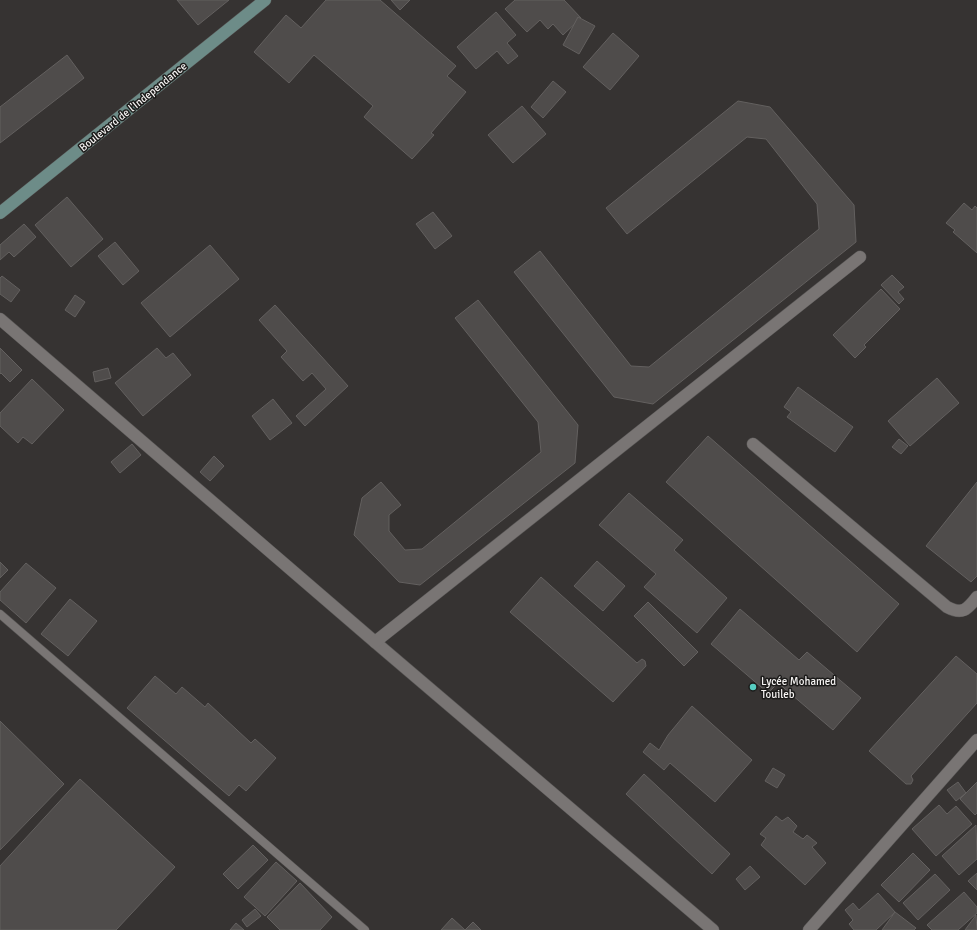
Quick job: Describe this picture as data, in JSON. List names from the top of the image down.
{
  "streets": {
    "street": ["Boulevard de l'Independance"]
  },
  "places": ["Lycée Mohamed Touileb"]
}
